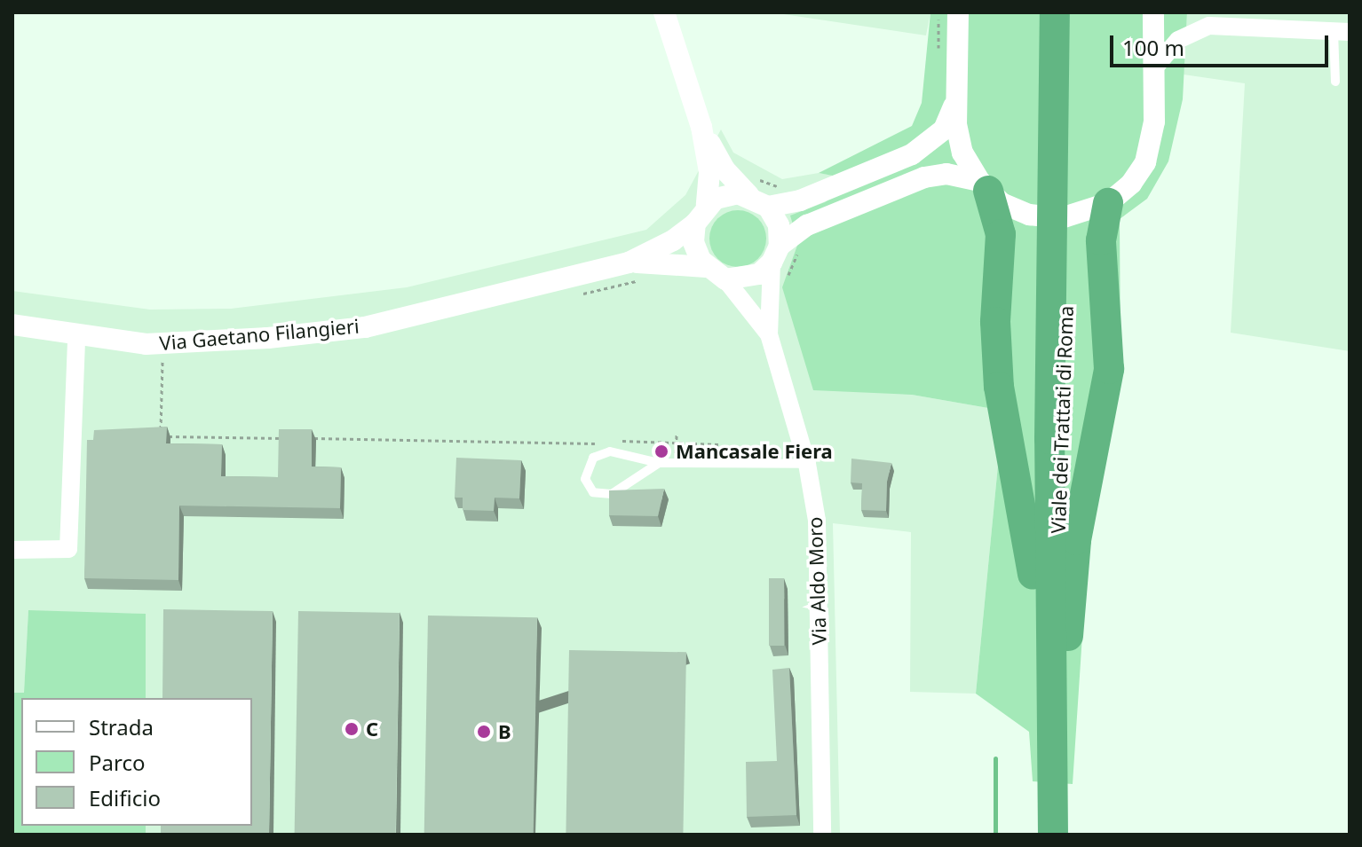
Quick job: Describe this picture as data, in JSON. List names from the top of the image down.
{
  "streets": {
    "highway": ["Viale dei Trattati di Roma"],
    "street": ["Via Gaetano Filangieri", "Via Aldo Moro"]
  },
  "crossings": [
    ["Via Gaetano Filangieri", "Via Aldo Moro"]
  ],
  "places": ["Mancasale Fiera", "C", "B"],
  "legend": ["Strada", "Parco", "Edificio"],
  "scale_bar": "100 m"
}
